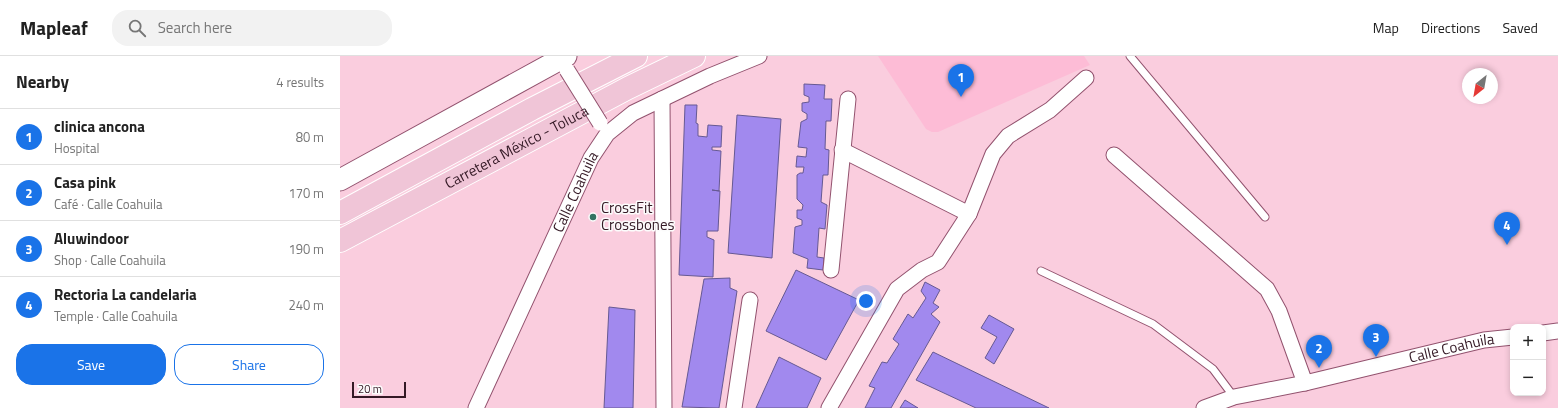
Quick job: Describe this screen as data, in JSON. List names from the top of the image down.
{
  "streets": {
    "main road": ["Carretera México - Toluca"],
    "street": ["Calle Coahuila"]
  },
  "places": ["CrossFit Crossbones"],
  "scale_bar": "20 m",
  "north": "bottom left",
  "page": {
    "header": "Mapleaf",
    "search": "Search here",
    "nav": ["Map", "Directions", "Saved"],
    "heading": ["Nearby", "4 results"],
    "pins": [
      "1",
      "4",
      "3",
      "2"
    ],
    "list": [
      {
        "mark": "1",
        "name": "clinica ancona",
        "note": "Hospital",
        "value": "80 m"
      },
      {
        "mark": "2",
        "name": "Casa pink",
        "note": "Café · Calle Coahuila",
        "value": "170 m"
      },
      {
        "mark": "3",
        "name": "Aluwindoor",
        "note": "Shop · Calle Coahuila",
        "value": "190 m"
      },
      {
        "mark": "4",
        "name": "Rectoria La candelaria",
        "note": "Temple · Calle Coahuila",
        "value": "240 m"
      }
    ],
    "map_buttons": ["+", "−"],
    "buttons": ["Save", "Share"],
    "scale": "20 m"
  }
}
